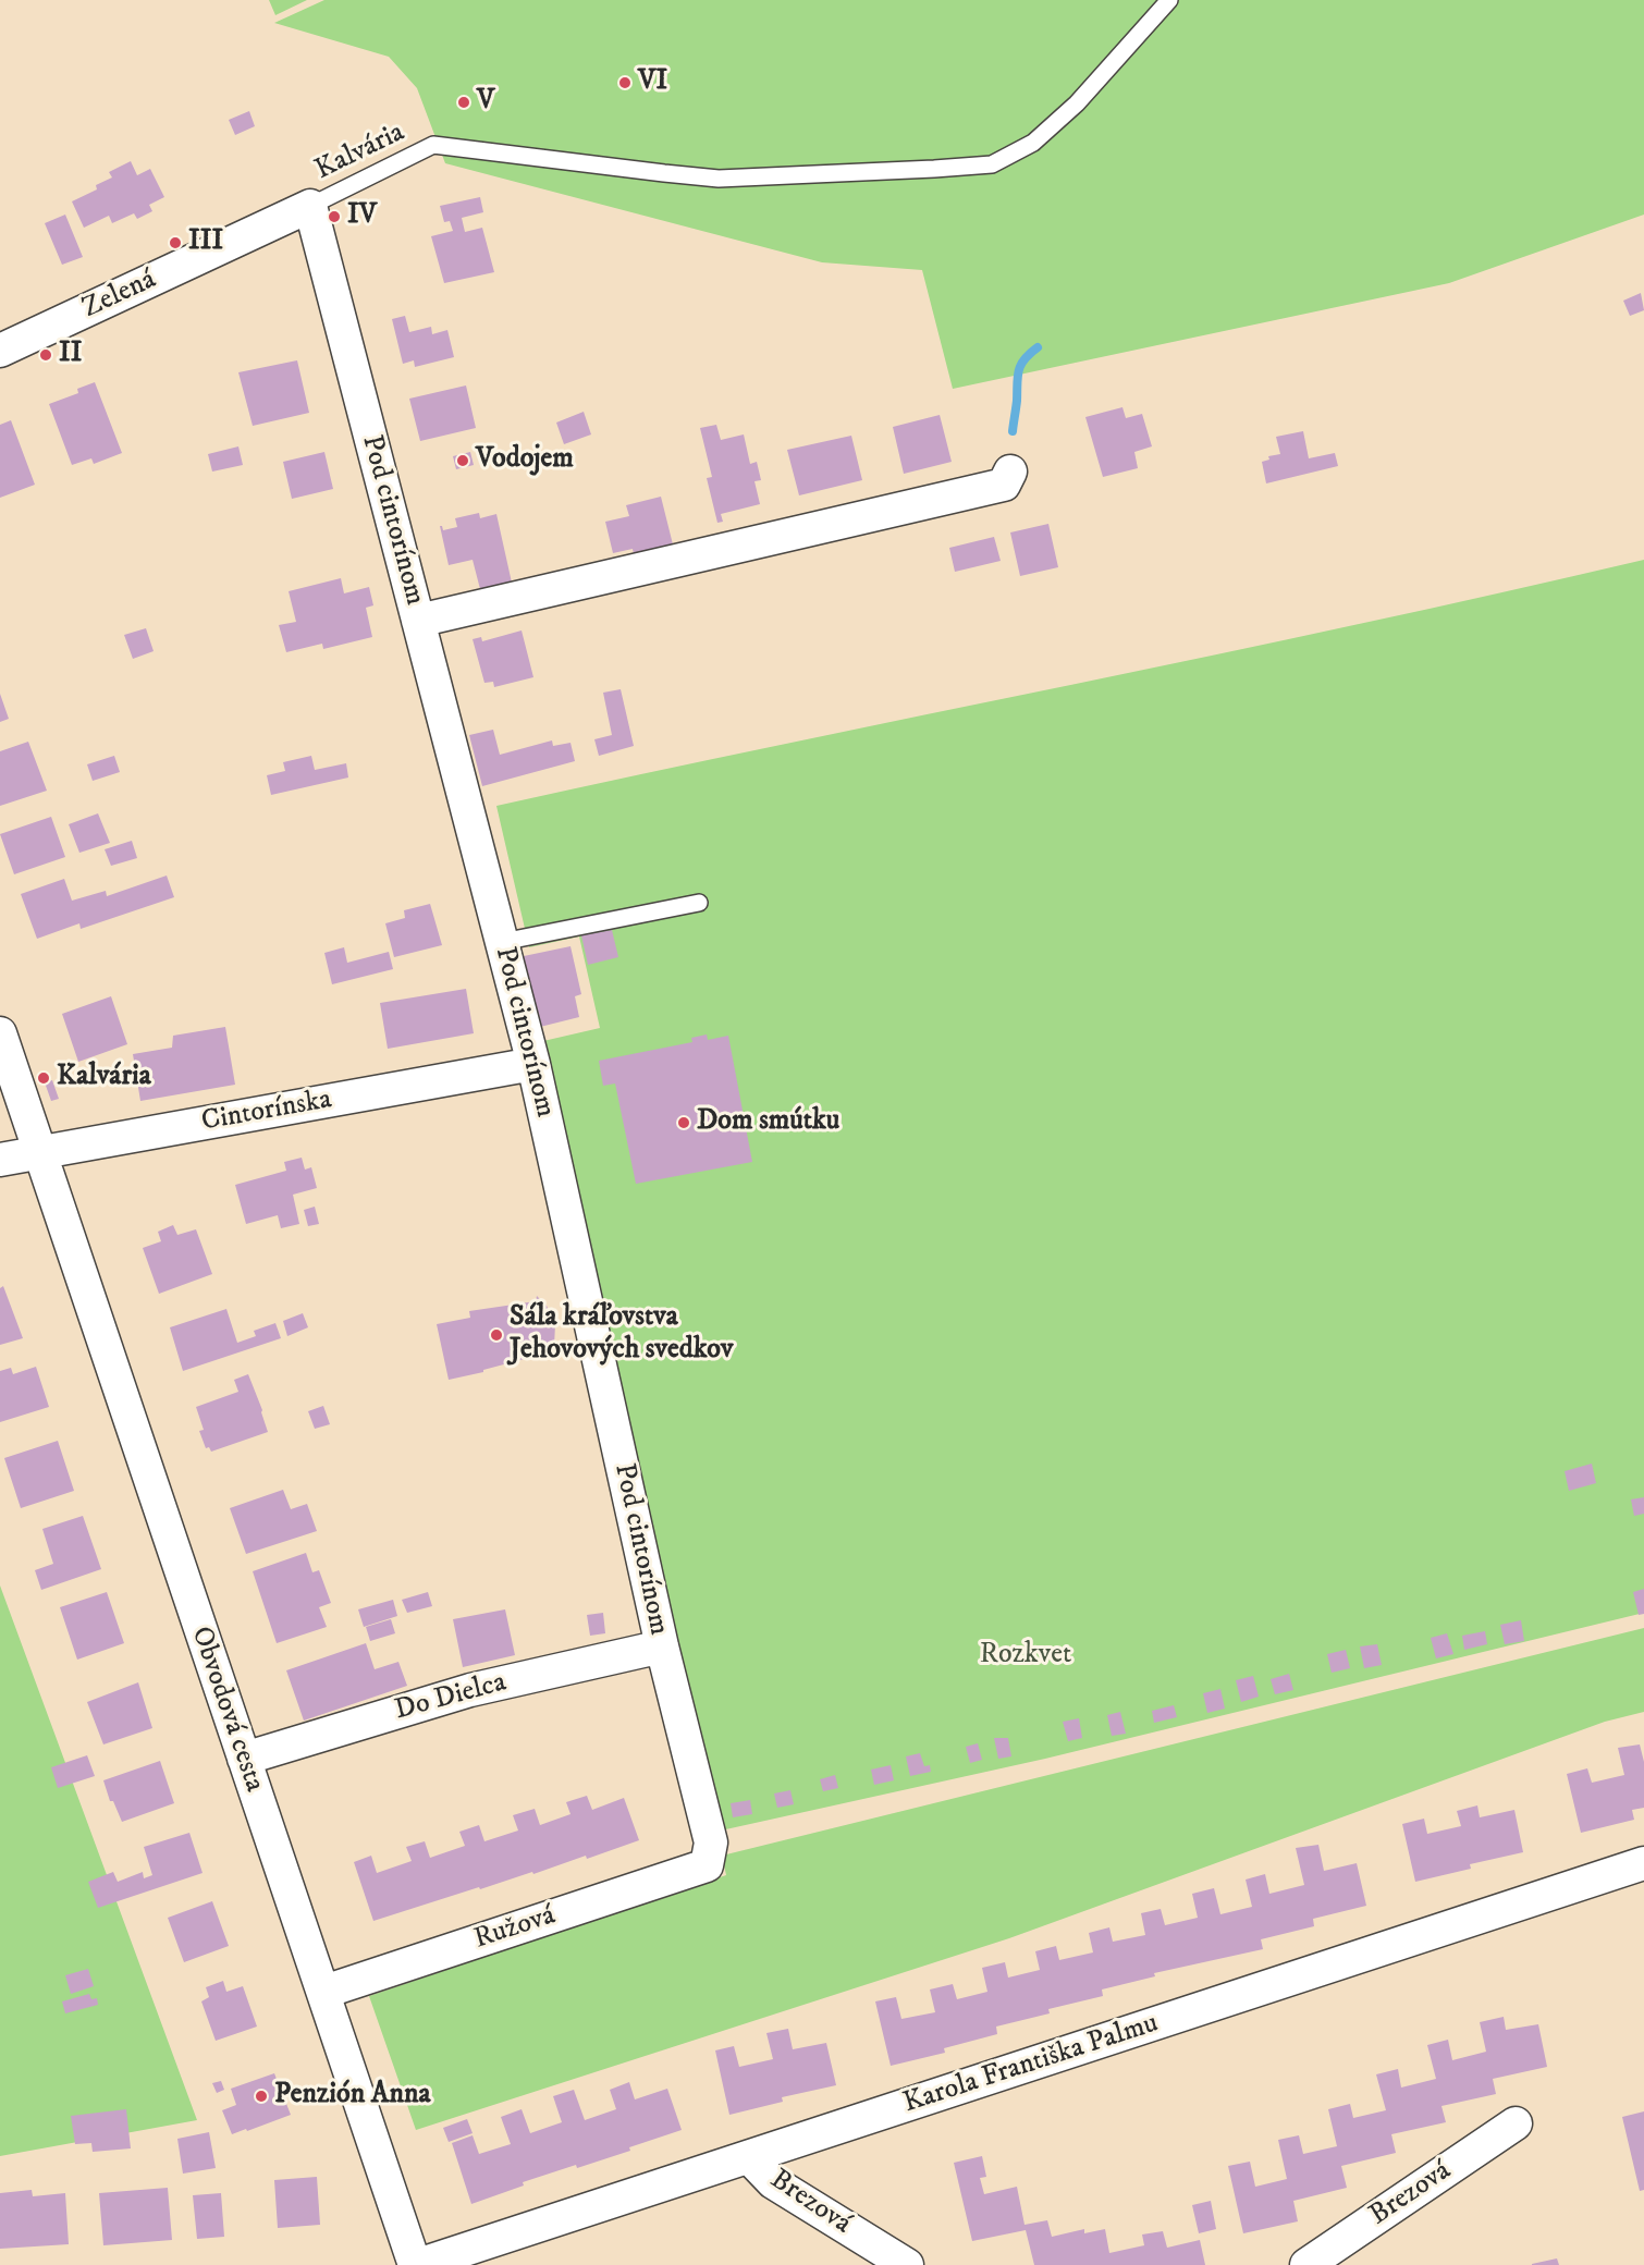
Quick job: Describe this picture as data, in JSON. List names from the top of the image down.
{
  "streets": {
    "street": [
      "Zelená",
      "Pod cintorínom",
      "Cintorínska",
      "Do Dielca",
      "Obvodová cesta",
      "Ružová",
      "Karola Františka Palmu",
      "Brezová"
    ],
    "lane": ["Kalvária"]
  },
  "crossings": [
    ["Kalvária", "Zelená"],
    ["Kalvária", "Pod cintorínom"],
    ["Zelená", "Pod cintorínom"],
    ["Pod cintorínom", "Cintorínska"],
    ["Pod cintorínom", "Do Dielca"],
    ["Pod cintorínom", "Ružová"],
    ["Cintorínska", "Obvodová cesta"],
    ["Do Dielca", "Obvodová cesta"],
    ["Obvodová cesta", "Ružová"],
    ["Obvodová cesta", "Karola Františka Palmu"],
    ["Karola Františka Palmu", "Brezová"]
  ],
  "parks": ["Rozkvet"],
  "places": [
    "VI",
    "V",
    "IV",
    "III",
    "II",
    "Vodojem",
    "Kalvária",
    "Dom smútku",
    "Sála kráľovstva Jehovových svedkov",
    "Penzión Anna"
  ]
}
